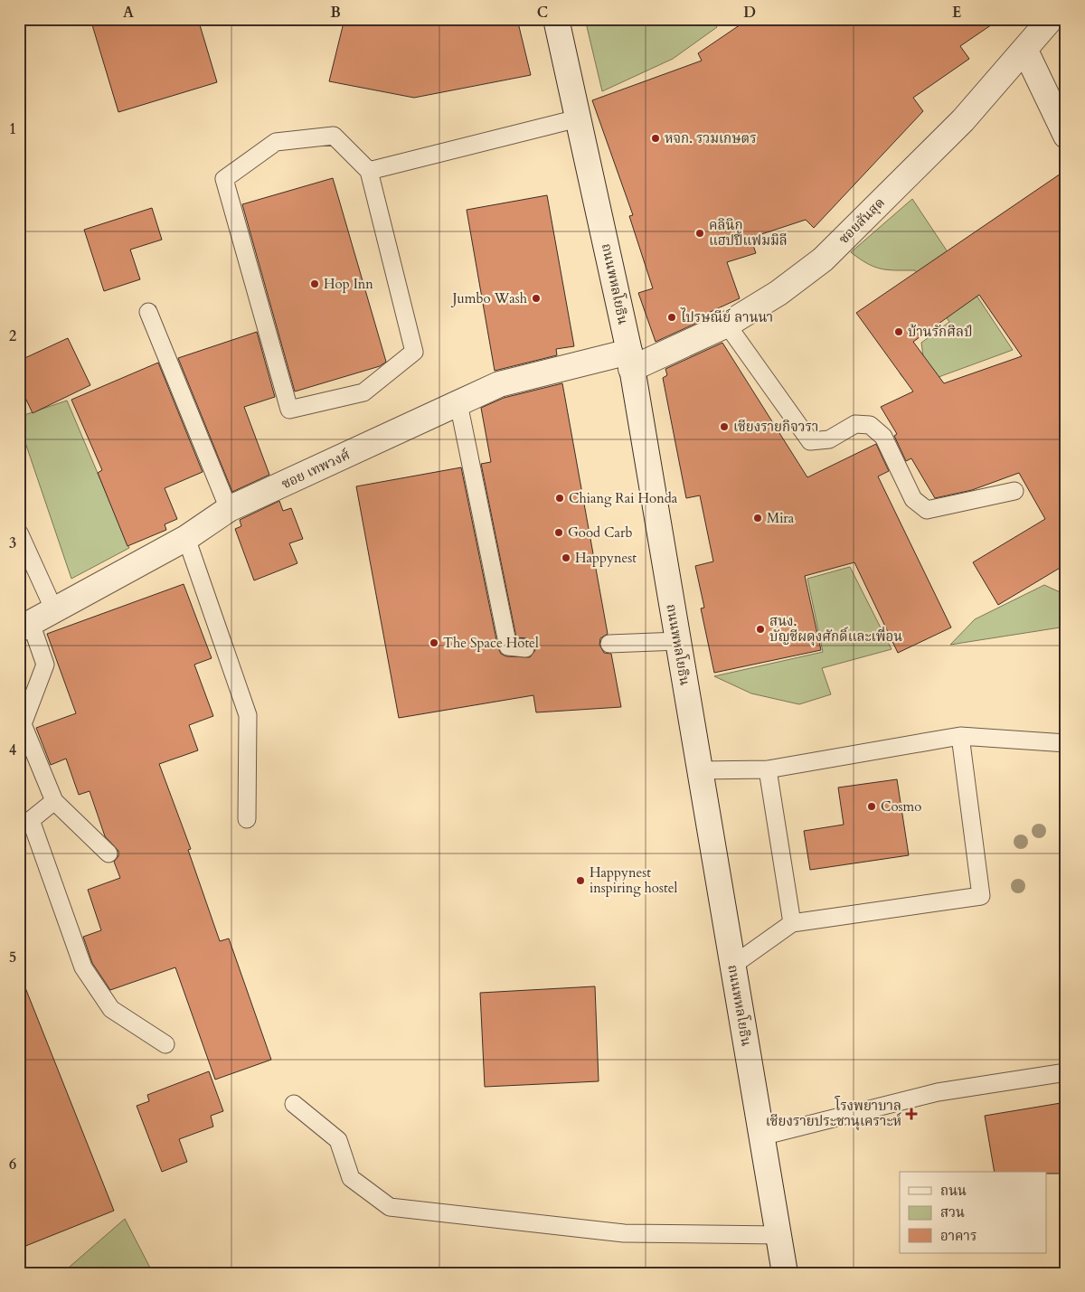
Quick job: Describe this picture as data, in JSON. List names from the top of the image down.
{
  "streets": {
    "street": ["ซอยสันสุด", "ถนนพหลโยธิน", "ซอย เทพวงศ์"]
  },
  "crossings": [
    ["ซอยสันสุด", "ถนนพหลโยธิน"],
    ["ซอยสันสุด", "ซอย เทพวงศ์"],
    ["ถนนพหลโยธิน", "ซอย เทพวงศ์"]
  ],
  "places": {
    "other": [
      "หจก. รวมเกษตร",
      "คลินิก แฮปปี้แฟมมิลี",
      "Hop Inn",
      "Jumbo Wash",
      "ไปรษณีย์ ลานนา",
      "บ้านรักศิลป์",
      "เชียงรายกิจวรา",
      "Chiang Rai Honda",
      "Mira",
      "Good Carb",
      "Happynest",
      "สนง. บัญชีผดุงศักดิ์และเพื่อน",
      "The Space Hotel",
      "Cosmo",
      "Happynest inspiring hostel"
    ],
    "health": ["โรงพยาบาล เชียงรายประชานุเคราะห์"]
  },
  "legend": ["ถนน", "สวน", "อาคาร"],
  "grid": {
    "columns": [
      "A",
      "B",
      "C",
      "D",
      "E"
    ],
    "rows": [
      "1",
      "2",
      "3",
      "4",
      "5",
      "6"
    ]
  }
}
